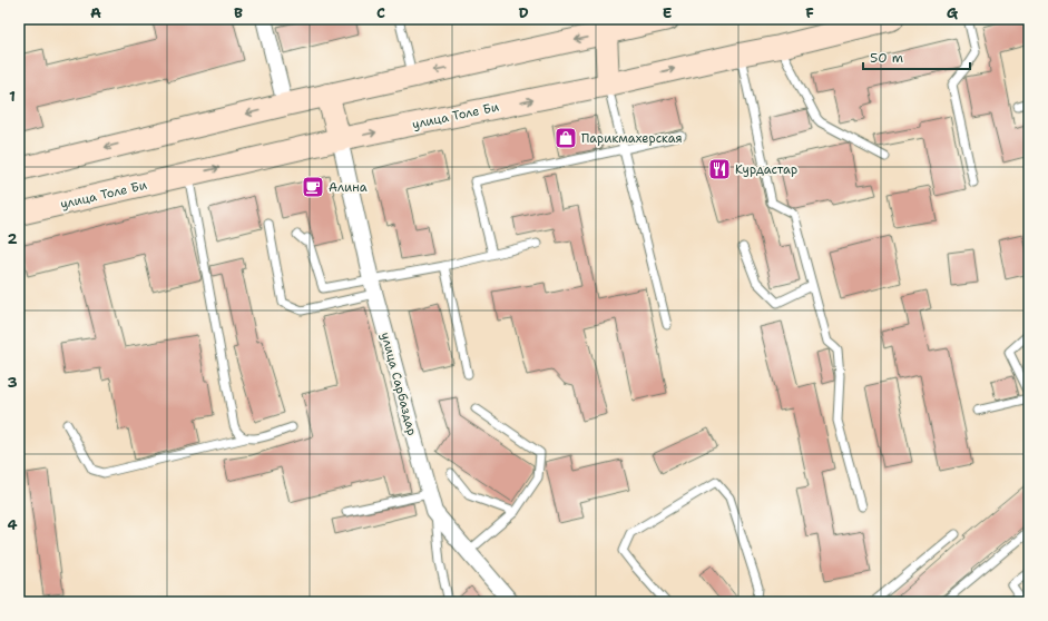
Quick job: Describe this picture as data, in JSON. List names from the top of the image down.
{
  "streets": {
    "main road": ["улица Толе Би"],
    "street": ["улица Сарбаздар"]
  },
  "crossings": [
    ["улица Толе Би", "улица Сарбаздар"]
  ],
  "places": {
    "shop": ["Парикмахерская"],
    "restaurant": ["Курдастар"],
    "cafe": ["Алина"]
  },
  "scale_bar": "50 m",
  "grid": {
    "columns": [
      "A",
      "B",
      "C",
      "D",
      "E",
      "F",
      "G"
    ],
    "rows": [
      "1",
      "2",
      "3",
      "4"
    ]
  }
}
